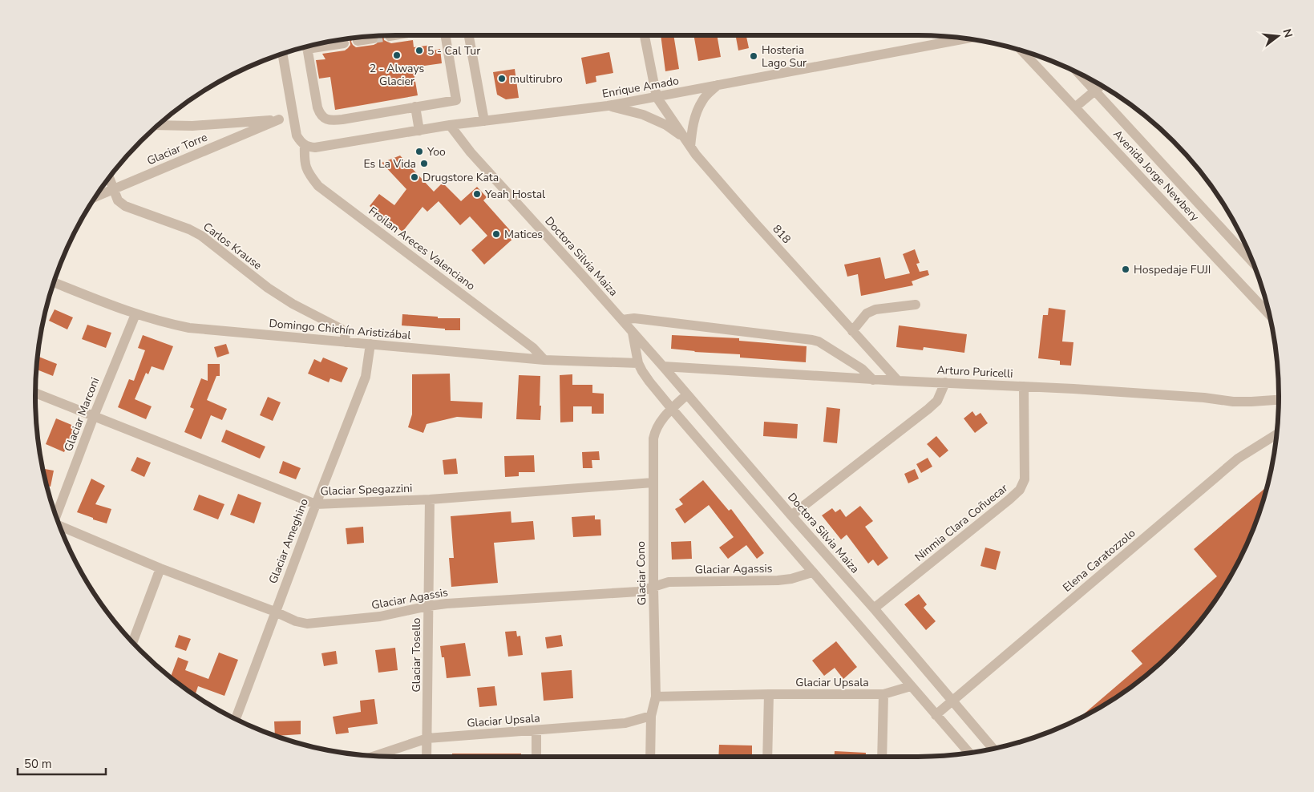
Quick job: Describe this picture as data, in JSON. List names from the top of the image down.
{
  "streets": {
    "street": [
      "Enrique Amado",
      "Glaciar Torre",
      "Avenida Jorge Newbery",
      "818",
      "Carlos Krause",
      "Froilan Areces Valenciano",
      "Doctora Silvia Maiza",
      "Domingo Chichín Aristizábal",
      "Arturo Puricelli",
      "Glaciar Marconi",
      "Glaciar Spegazzini",
      "Ninmia Clara Coñuecar",
      "Glaciar Ameghino",
      "Elena Caratozzolo",
      "Glaciar Agassis",
      "Glaciar Cono",
      "Glaciar Tosello",
      "Glaciar Upsala"
    ]
  },
  "crossings": [
    ["Enrique Amado", "818"],
    ["Enrique Amado", "Froilan Areces Valenciano"],
    ["Enrique Amado", "Doctora Silvia Maiza"],
    ["Glaciar Torre", "Carlos Krause"],
    ["818", "Arturo Puricelli"],
    ["Carlos Krause", "Domingo Chichín Aristizábal"],
    ["Froilan Areces Valenciano", "Domingo Chichín Aristizábal"],
    ["Doctora Silvia Maiza", "Domingo Chichín Aristizábal"],
    ["Doctora Silvia Maiza", "Arturo Puricelli"],
    ["Doctora Silvia Maiza", "Ninmia Clara Coñuecar"],
    ["Doctora Silvia Maiza", "Elena Caratozzolo"],
    ["Doctora Silvia Maiza", "Glaciar Agassis"],
    ["Doctora Silvia Maiza", "Glaciar Cono"],
    ["Doctora Silvia Maiza", "Glaciar Upsala"],
    ["Domingo Chichín Aristizábal", "Glaciar Marconi"],
    ["Domingo Chichín Aristizábal", "Glaciar Ameghino"],
    ["Arturo Puricelli", "Ninmia Clara Coñuecar"],
    ["Glaciar Marconi", "Glaciar Spegazzini"],
    ["Glaciar Spegazzini", "Glaciar Ameghino"],
    ["Glaciar Spegazzini", "Glaciar Cono"],
    ["Glaciar Spegazzini", "Glaciar Tosello"],
    ["Glaciar Ameghino", "Glaciar Agassis"],
    ["Glaciar Agassis", "Glaciar Cono"],
    ["Glaciar Agassis", "Glaciar Tosello"],
    ["Glaciar Cono", "Glaciar Upsala"],
    ["Glaciar Tosello", "Glaciar Upsala"]
  ],
  "places": [
    "5 - Cal Tur",
    "2 - Always Glacier",
    "Hosteria Lago Sur",
    "multirubro",
    "Yoo",
    "Es La Vida",
    "Drugstore Kata",
    "Yeah Hostal",
    "Matices",
    "Hospedaje FUJI"
  ],
  "scale_bar": "50 m",
  "north": "right"
}
